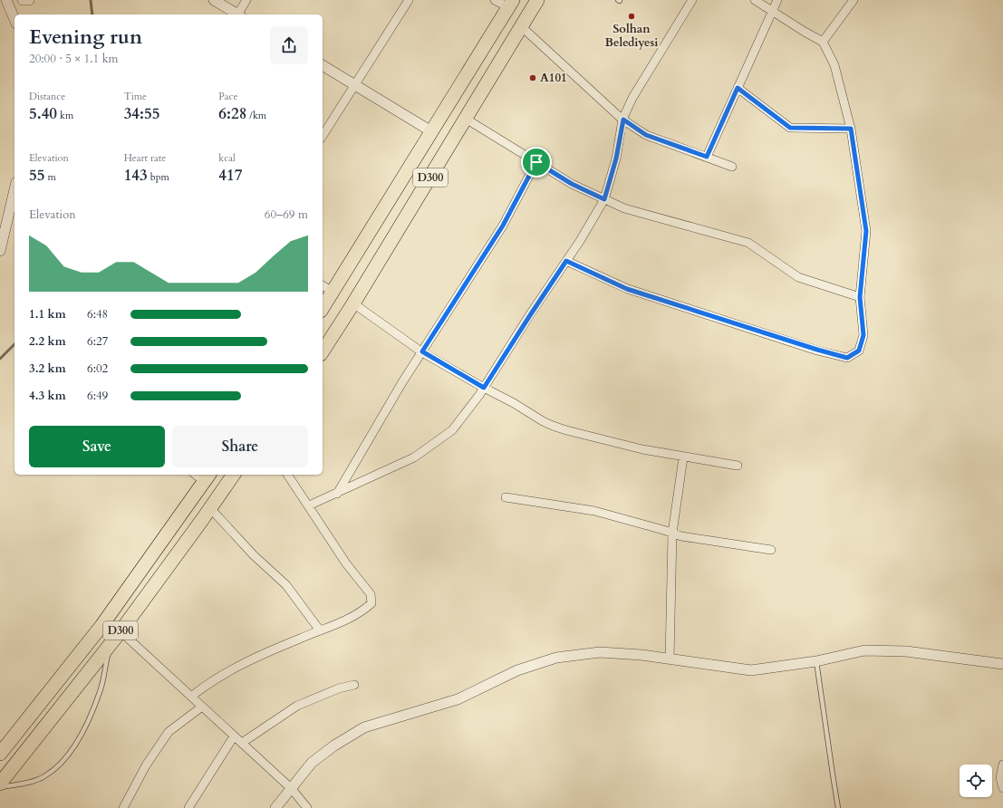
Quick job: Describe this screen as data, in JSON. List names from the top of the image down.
{
  "streets": {
    "highway": ["D300"]
  },
  "places": ["Solhan Belediyesi", "A101"],
  "page": {
    "heading": ["Evening run", "20:00 · 5 × 1.1 km"],
    "stats": [
      ["Distance", "5.40 km"],
      ["Time", "34:55"],
      ["Pace", "6:28 /km"],
      ["Elevation", "55 m"],
      ["Heart rate", "143 bpm"],
      ["kcal", "417"]
    ],
    "chart": ["Elevation", "60–69 m"],
    "list": [
      {
        "name": "1.1 km",
        "note": "6:48"
      },
      {
        "name": "2.2 km",
        "note": "6:27"
      },
      {
        "name": "3.2 km",
        "note": "6:02"
      },
      {
        "name": "4.3 km",
        "note": "6:49"
      }
    ],
    "buttons": ["Save", "Share"]
  }
}
